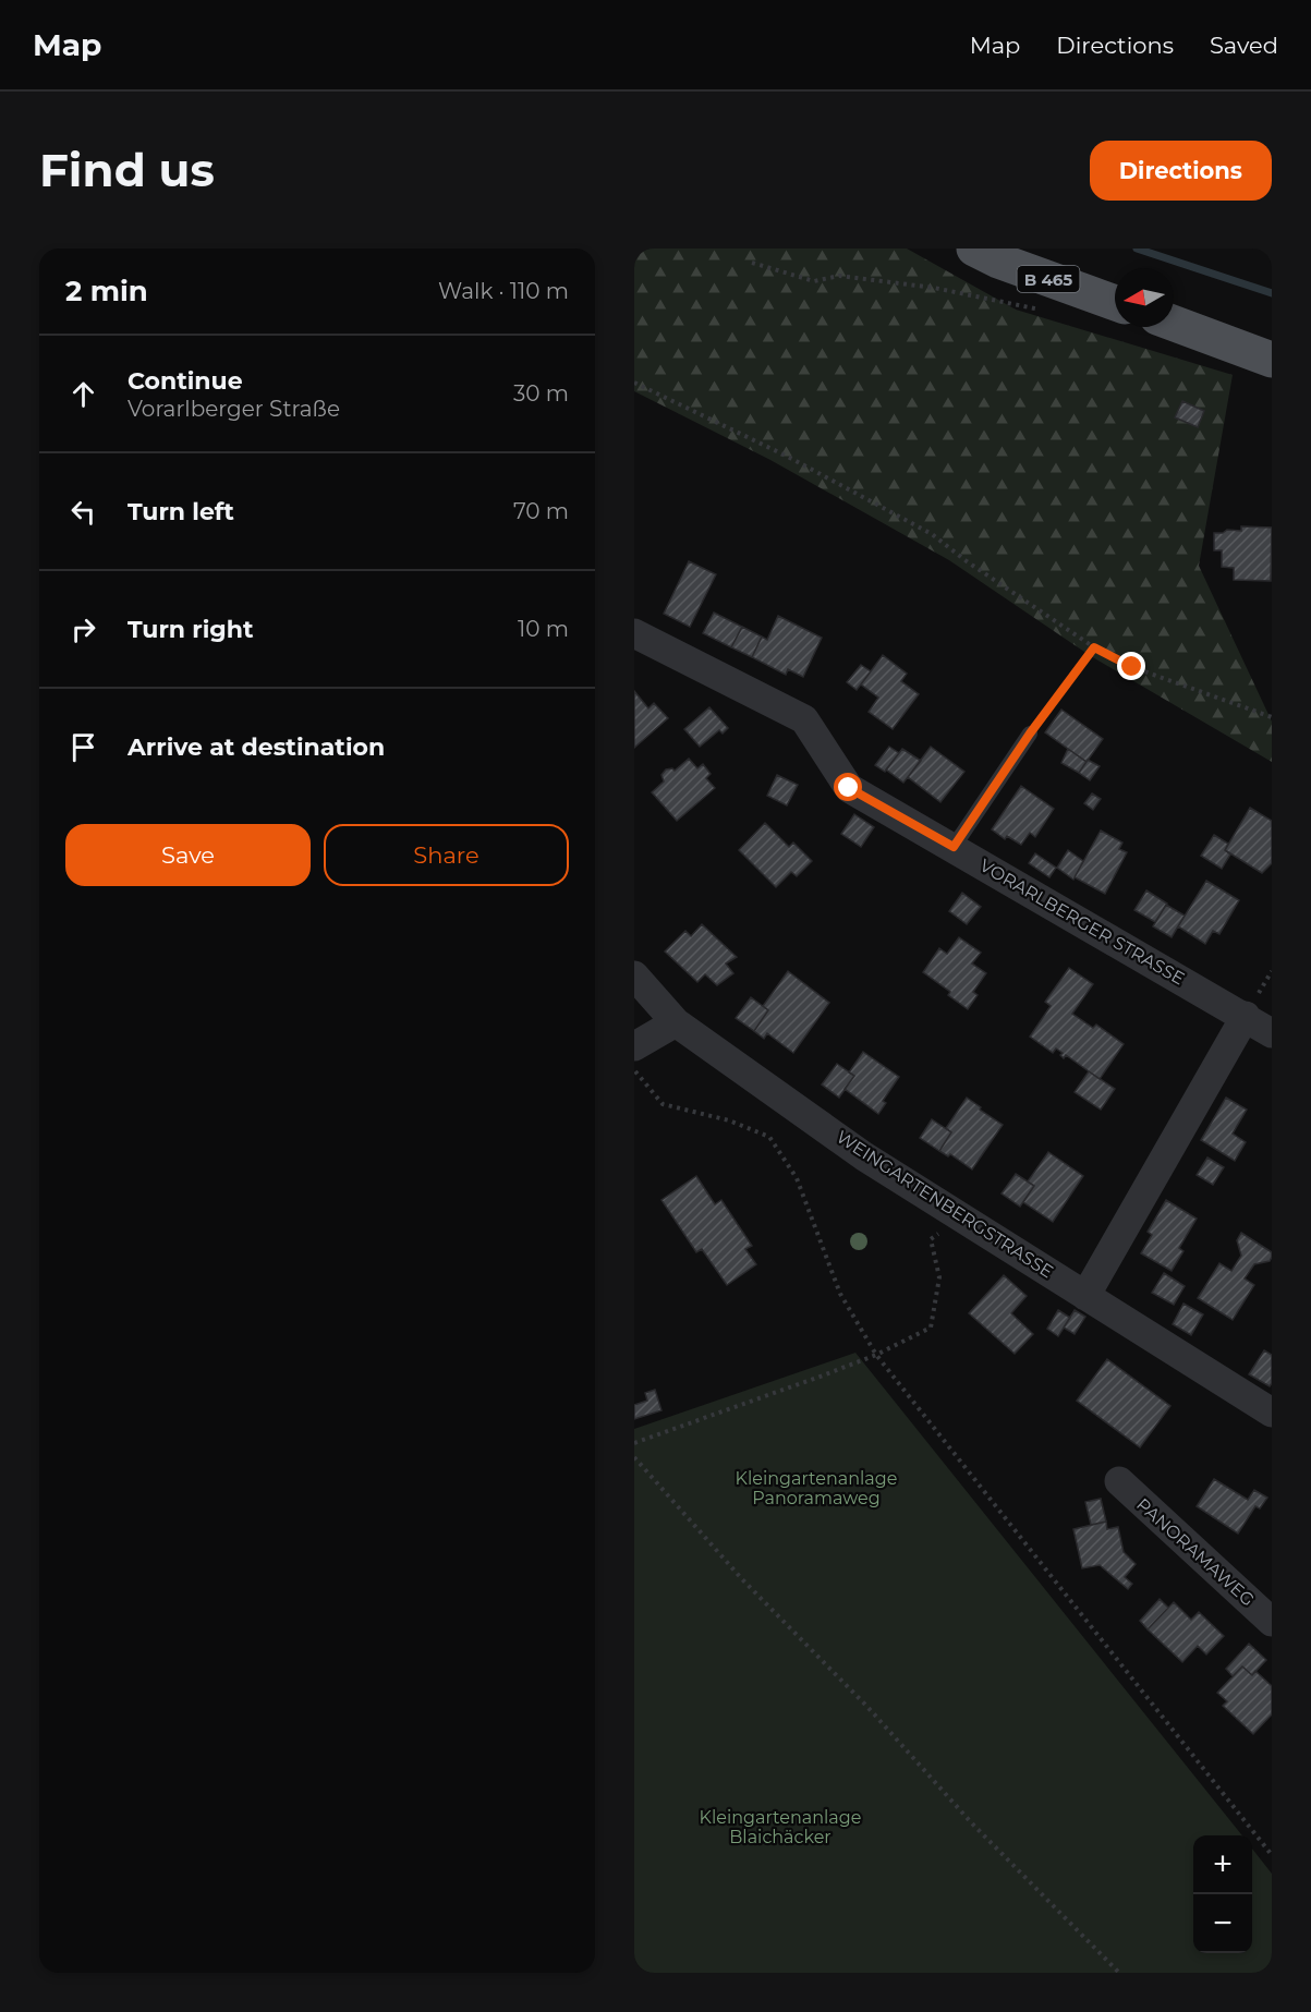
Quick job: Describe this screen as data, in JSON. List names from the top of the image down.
{
  "streets": {
    "main road": ["B 465"],
    "street": ["VORARLBERGER STRASSE", "WEINGARTENBERGSTRASSE", "PANORAMAWEG"]
  },
  "parks": ["Kleingartenanlage Panoramaweg", "Kleingartenanlage Blaichäcker"],
  "north": "left",
  "page": {
    "header": "Map",
    "nav": ["Map", "Directions", "Saved"],
    "buttons": [
      "Directions",
      ["Save", "Share"]
    ],
    "title": "Find us",
    "heading": ["2 min", "Walk · 110 m"],
    "list": [
      ["Continue", "Vorarlberger Straße", "30 m"],
      ["Turn left", "70 m"],
      ["Turn right", "10 m"],
      "Arrive at destination"
    ],
    "map_buttons": ["+", "−"]
  }
}
